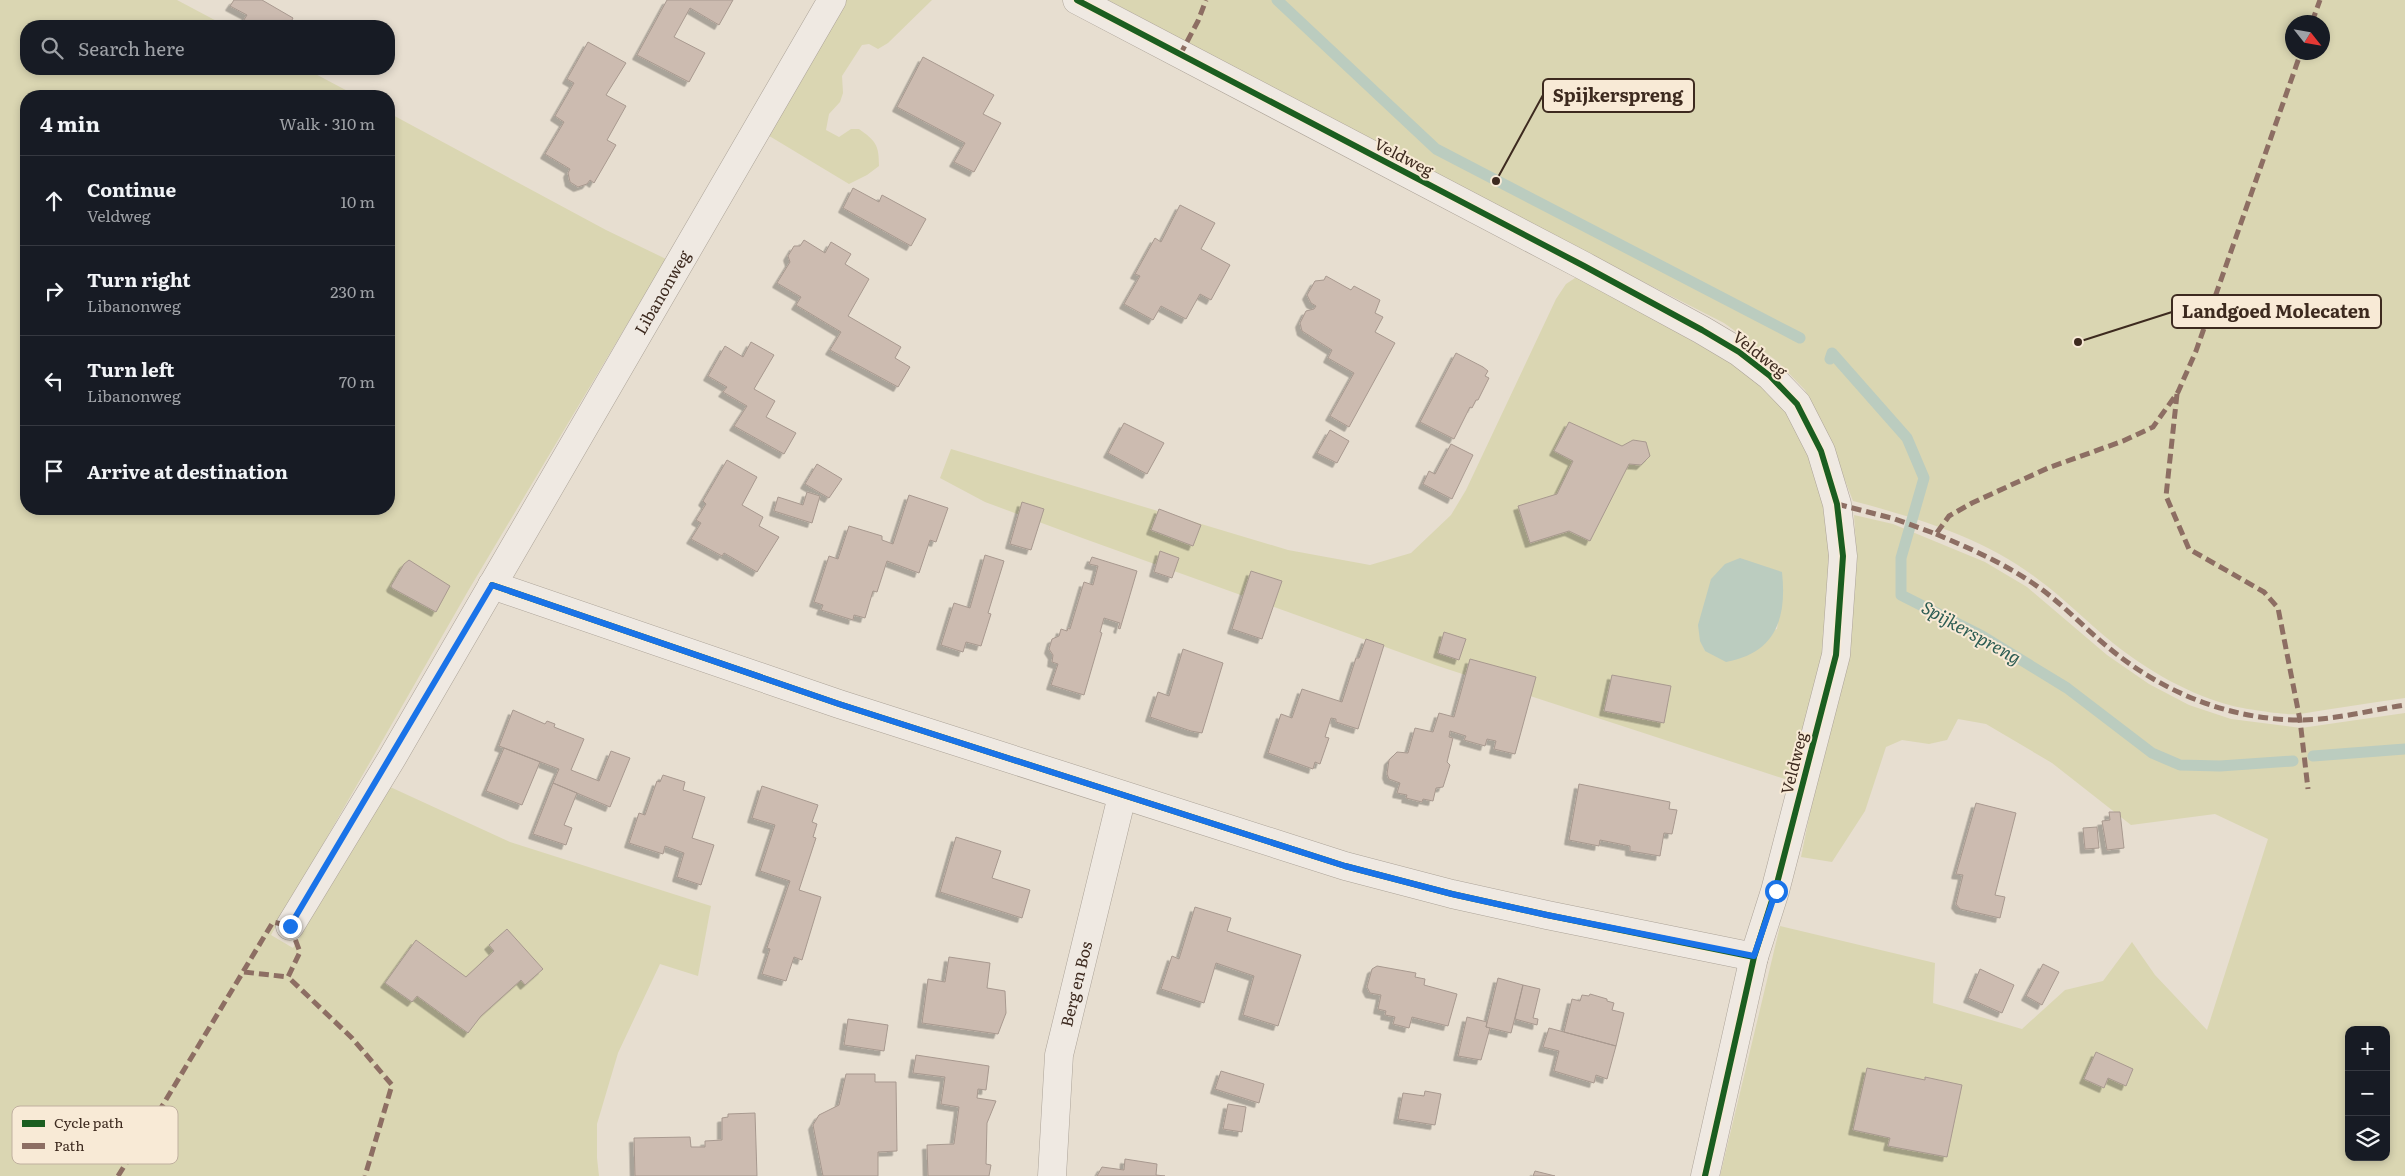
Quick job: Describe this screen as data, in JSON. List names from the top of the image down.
{
  "streets": {
    "street": ["Veldweg", "Libanonweg", "Berg en Bos"]
  },
  "water": ["Spijkerspreng"],
  "places": ["Spijkerspreng", "Landgoed Molecaten"],
  "legend": ["Cycle path", "Path"],
  "north": "bottom right",
  "page": {
    "search": "Search here",
    "heading": ["4 min", "Walk · 310 m"],
    "list": [
      ["Continue", "Veldweg", "10 m"],
      ["Turn right", "Libanonweg", "230 m"],
      ["Turn left", "Libanonweg", "70 m"],
      "Arrive at destination"
    ],
    "map_buttons": ["+", "−"]
  }
}
